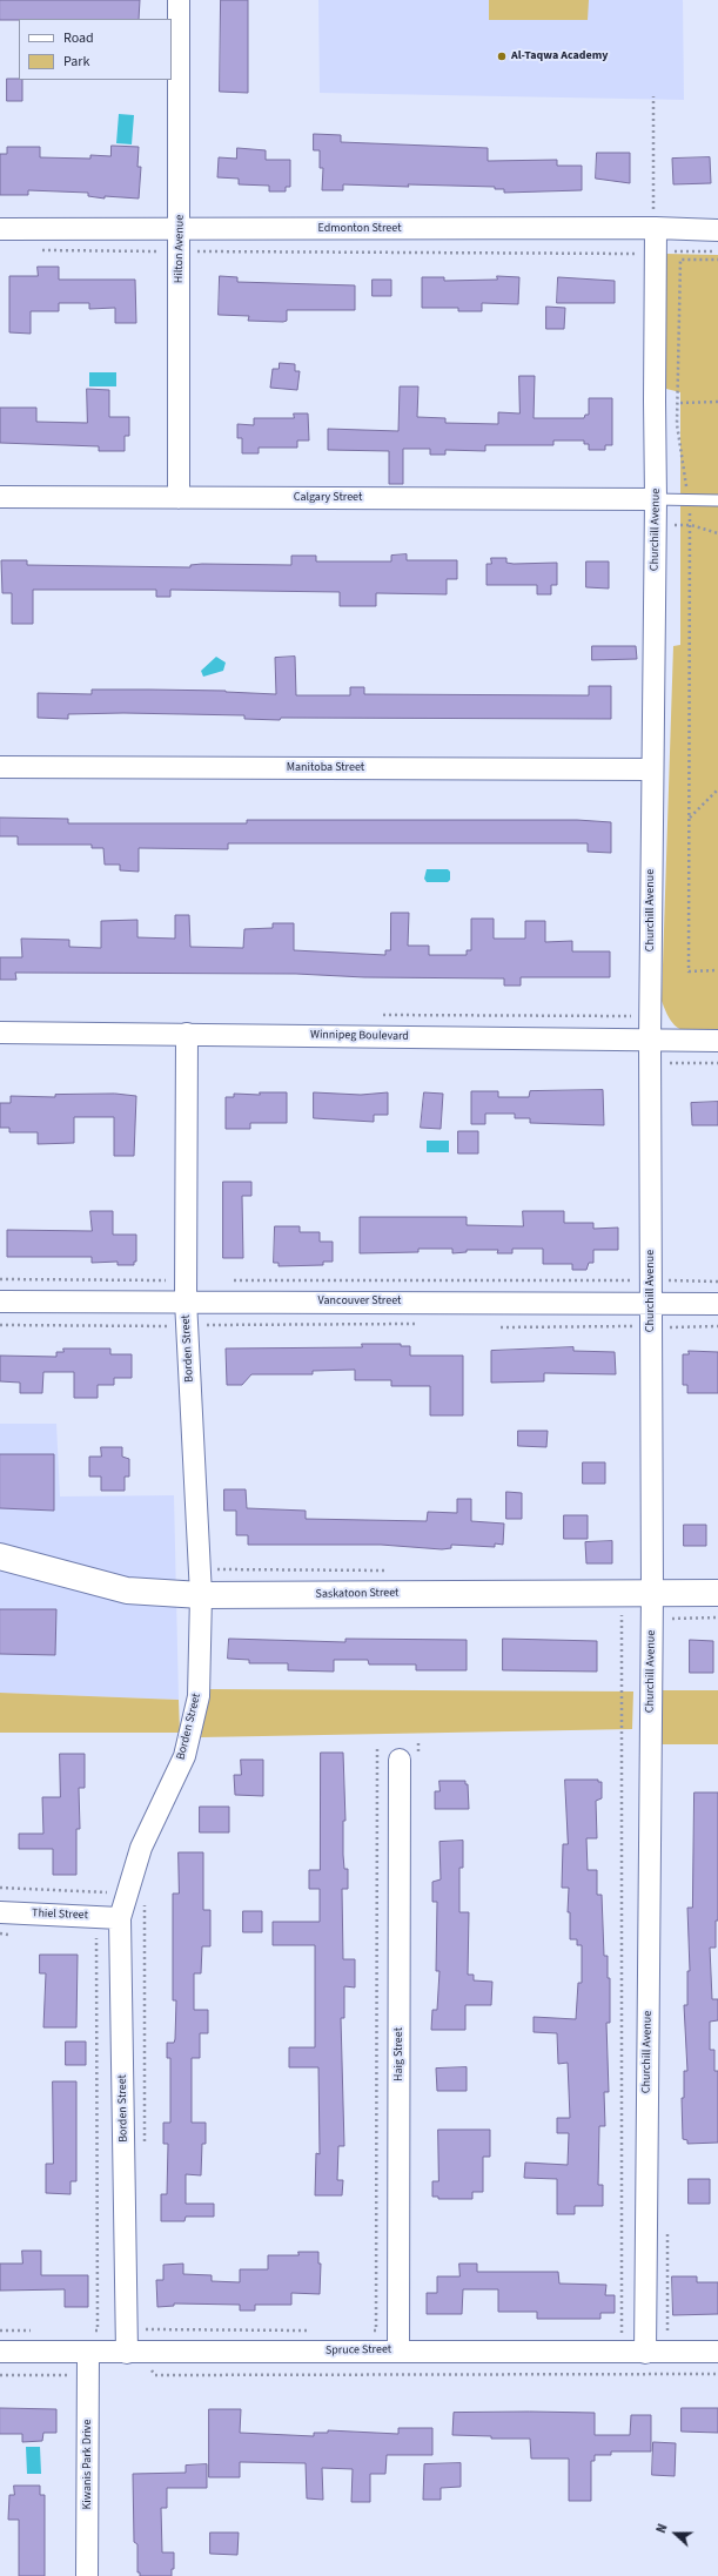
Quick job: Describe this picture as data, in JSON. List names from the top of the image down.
{
  "streets": {
    "street": [
      "Edmonton Street",
      "Hilton Avenue",
      "Calgary Street",
      "Churchill Avenue",
      "Manitoba Street",
      "Winnipeg Boulevard",
      "Vancouver Street",
      "Borden Street",
      "Saskatoon Street",
      "Thiel Street",
      "Haig Street",
      "Spruce Street",
      "Kiwanis Park Drive"
    ]
  },
  "crossings": [
    ["Edmonton Street", "Hilton Avenue"],
    ["Edmonton Street", "Churchill Avenue"],
    ["Hilton Avenue", "Calgary Street"],
    ["Calgary Street", "Churchill Avenue"],
    ["Churchill Avenue", "Manitoba Street"],
    ["Churchill Avenue", "Winnipeg Boulevard"],
    ["Churchill Avenue", "Vancouver Street"],
    ["Churchill Avenue", "Saskatoon Street"],
    ["Churchill Avenue", "Spruce Street"],
    ["Winnipeg Boulevard", "Borden Street"],
    ["Vancouver Street", "Borden Street"],
    ["Borden Street", "Saskatoon Street"],
    ["Borden Street", "Thiel Street"],
    ["Borden Street", "Spruce Street"],
    ["Haig Street", "Spruce Street"],
    ["Spruce Street", "Kiwanis Park Drive"]
  ],
  "places": ["Al-Taqwa Academy"],
  "legend": ["Road", "Park"],
  "north": "left"
}
